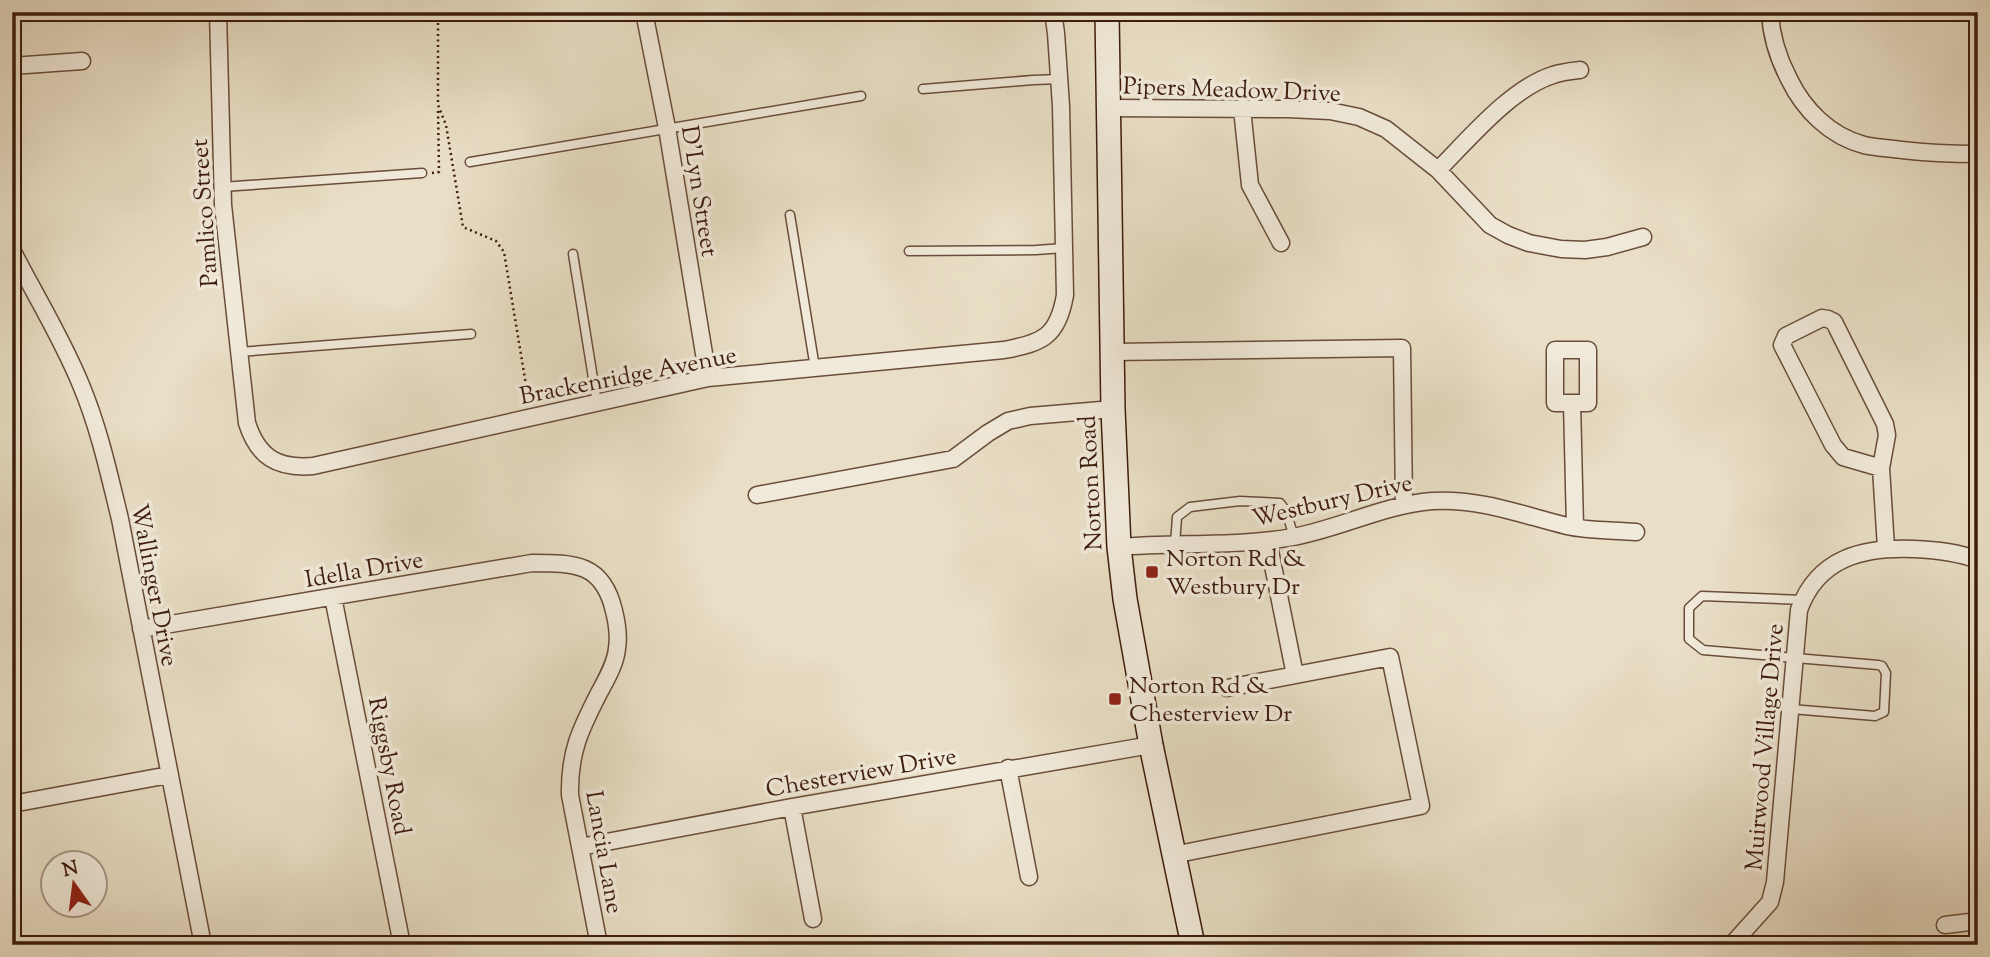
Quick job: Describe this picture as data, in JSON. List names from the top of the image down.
{
  "streets": {
    "main road": ["Norton Road"],
    "street": [
      "Pipers Meadow Drive",
      "D'Lyn Street",
      "Pamlico Street",
      "Brackenridge Avenue",
      "Westbury Drive",
      "Idella Drive",
      "Wallinger Drive",
      "Muirwood Village Drive",
      "Riggsby Road",
      "Chesterview Drive",
      "Lancia Lane"
    ]
  },
  "crossings": [
    ["Pipers Meadow Drive", "Norton Road"],
    ["D'Lyn Street", "Brackenridge Avenue"],
    ["Pamlico Street", "Brackenridge Avenue"],
    ["Norton Road", "Westbury Drive"],
    ["Norton Road", "Chesterview Drive"],
    ["Idella Drive", "Wallinger Drive"],
    ["Idella Drive", "Riggsby Road"],
    ["Idella Drive", "Lancia Lane"],
    ["Chesterview Drive", "Lancia Lane"]
  ],
  "places": {
    "transit": ["Norton Rd & Westbury Dr", "Norton Rd & Chesterview Dr"]
  },
  "north": "top"
}
